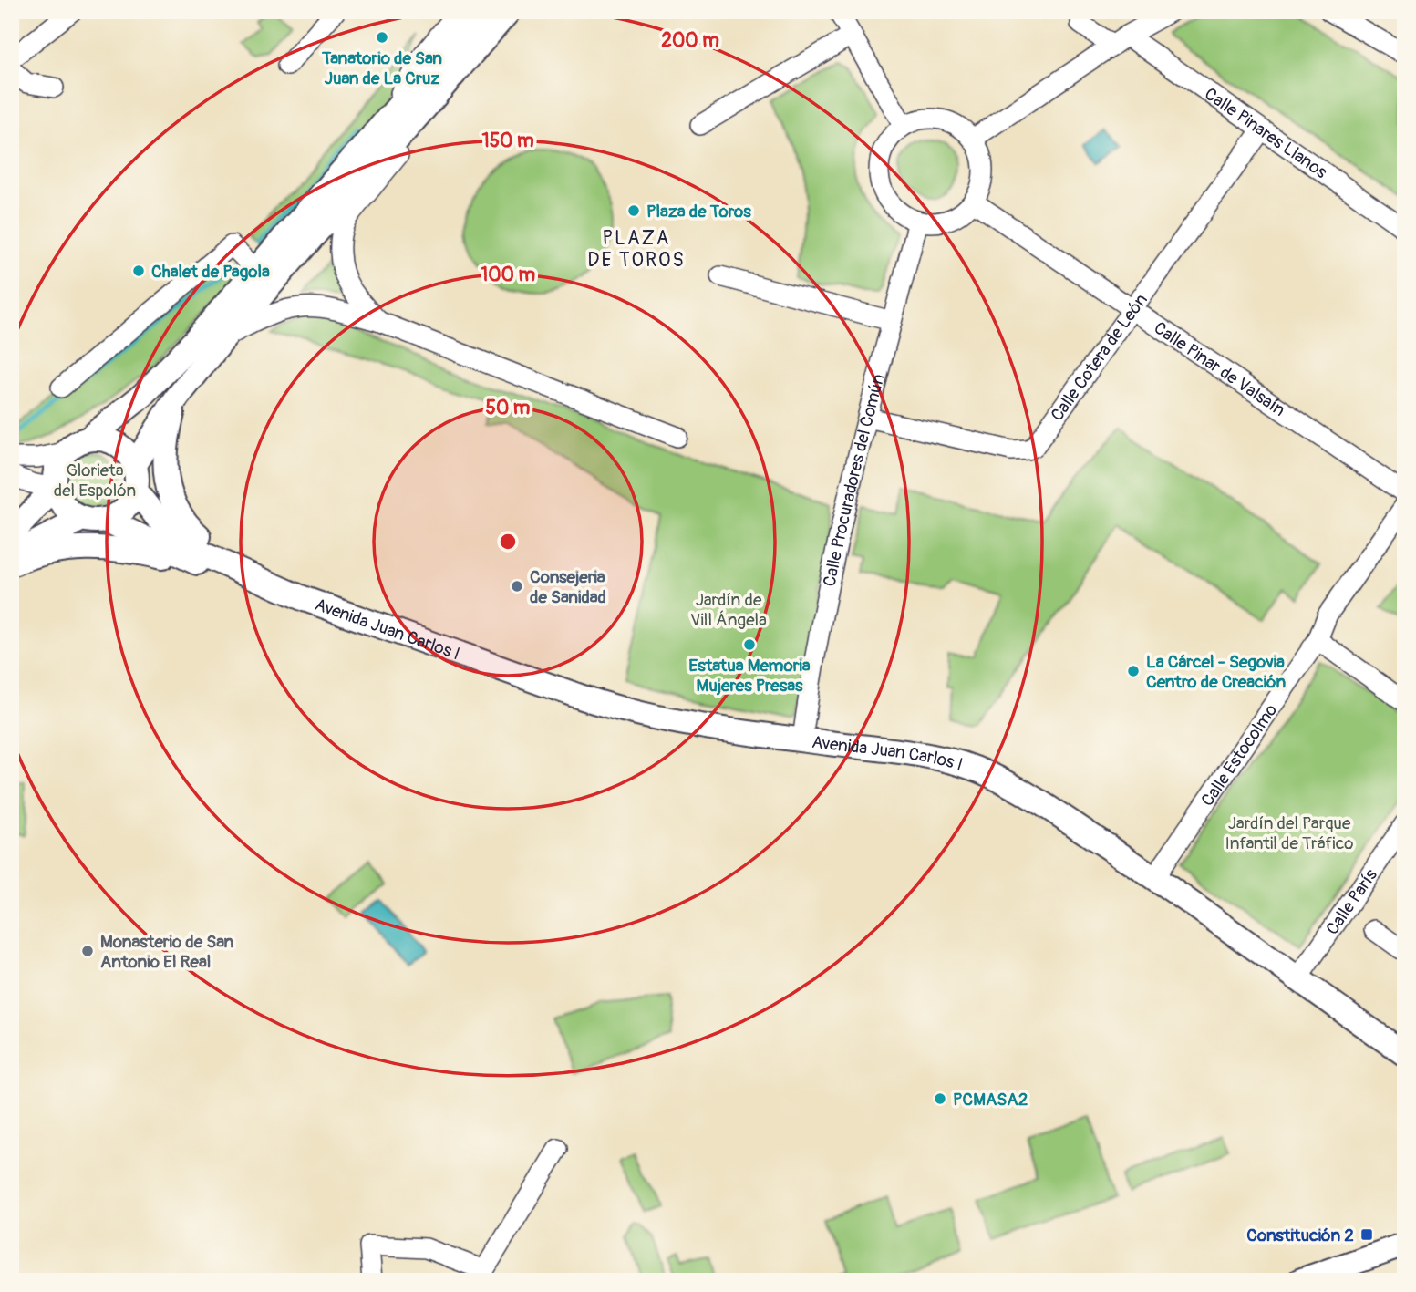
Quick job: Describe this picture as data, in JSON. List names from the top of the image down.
{
  "streets": {
    "main road": ["Avenida Juan Carlos I"],
    "street": [
      "Calle Pinares Llanos",
      "Calle Cotera de León",
      "Calle Pinar de Valsaín",
      "Calle Procuradores del Común",
      "Calle Estocolmo",
      "Calle París"
    ]
  },
  "crossings": [
    ["Calle Pinares Llanos", "Calle Cotera de León"],
    ["Calle Cotera de León", "Calle Pinar de Valsaín"],
    ["Calle Cotera de León", "Calle Procuradores del Común"],
    ["Calle Pinar de Valsaín", "Calle Procuradores del Común"],
    ["Calle Procuradores del Común", "Avenida Juan Carlos I"],
    ["Avenida Juan Carlos I", "Calle Estocolmo"],
    ["Avenida Juan Carlos I", "Calle París"]
  ],
  "districts": ["PLAZA DE TOROS"],
  "parks": ["Glorieta del Espolón", "Jardín de Vill Ángela", "Jardín del Parque Infantil de Tráfico"],
  "places": {
    "other": [
      "Tanatorio de San Juan de La Cruz",
      "Plaza de Toros",
      "Chalet de Pagola",
      "Consejeria de Sanidad",
      "Estatua Memoria Mujeres Presas",
      "La Cárcel - Segovia Centro de Creación",
      "Monasterio de San Antonio El Real",
      "PCMASA2"
    ],
    "transit": ["Constitución 2"]
  },
  "rings": [
    "200 m",
    "150 m",
    "100 m",
    "50 m"
  ]
}
